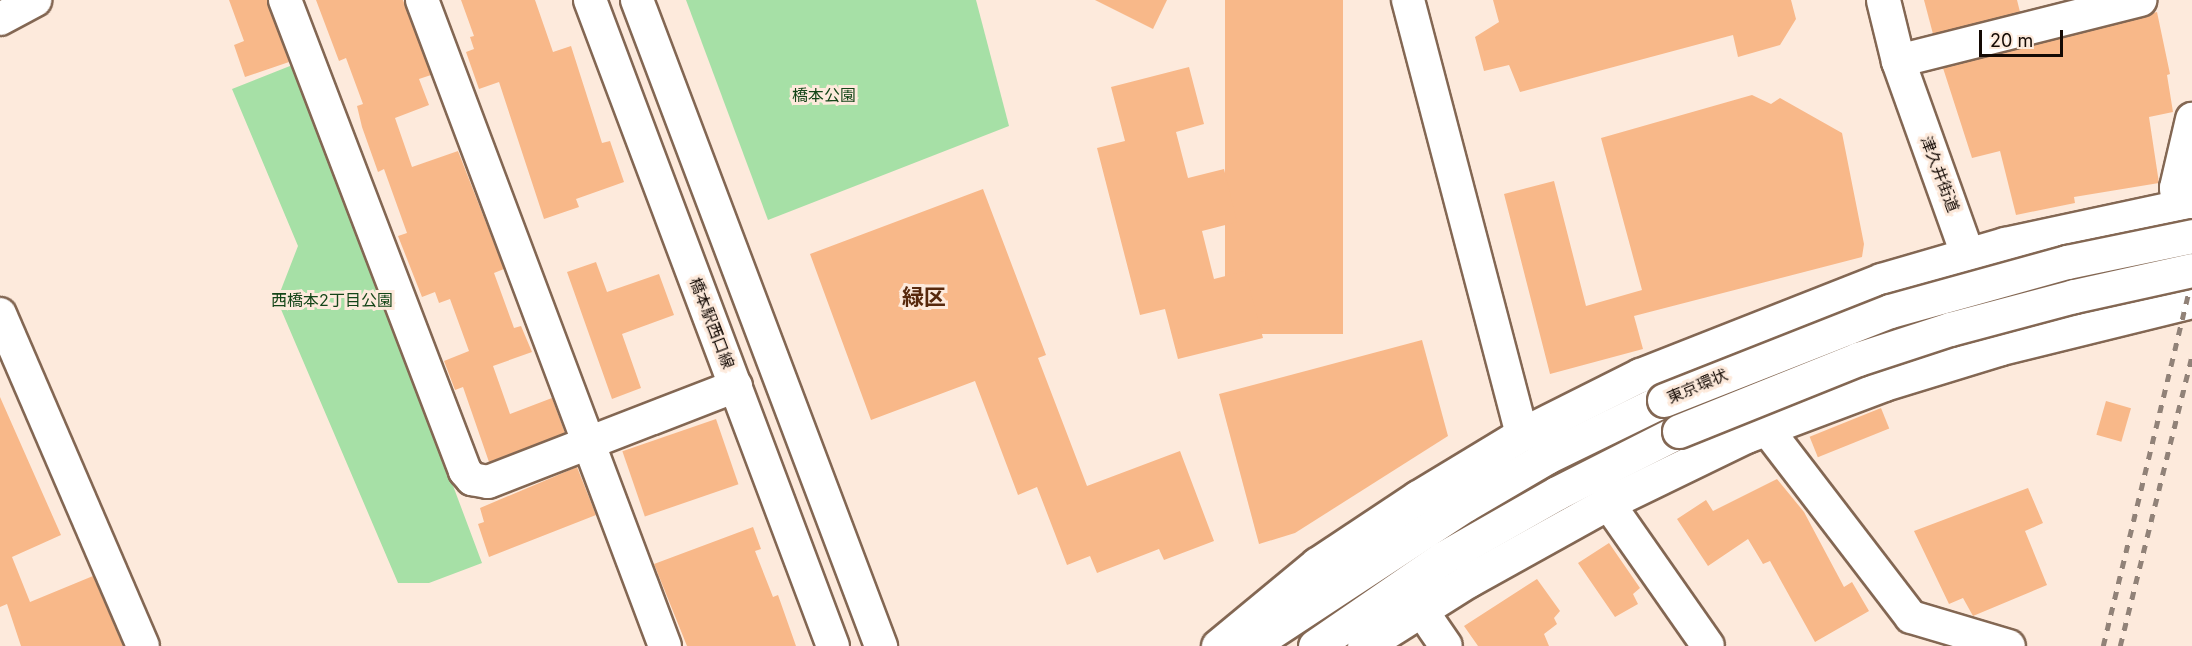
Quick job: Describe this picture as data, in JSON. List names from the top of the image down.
{
  "streets": {
    "highway": ["津久井街道", "東京環状"],
    "street": ["橋本駅西口線"]
  },
  "districts": ["緑区"],
  "parks": ["橋本公園", "西橋本2丁目公園"],
  "scale_bar": "20 m"
}
